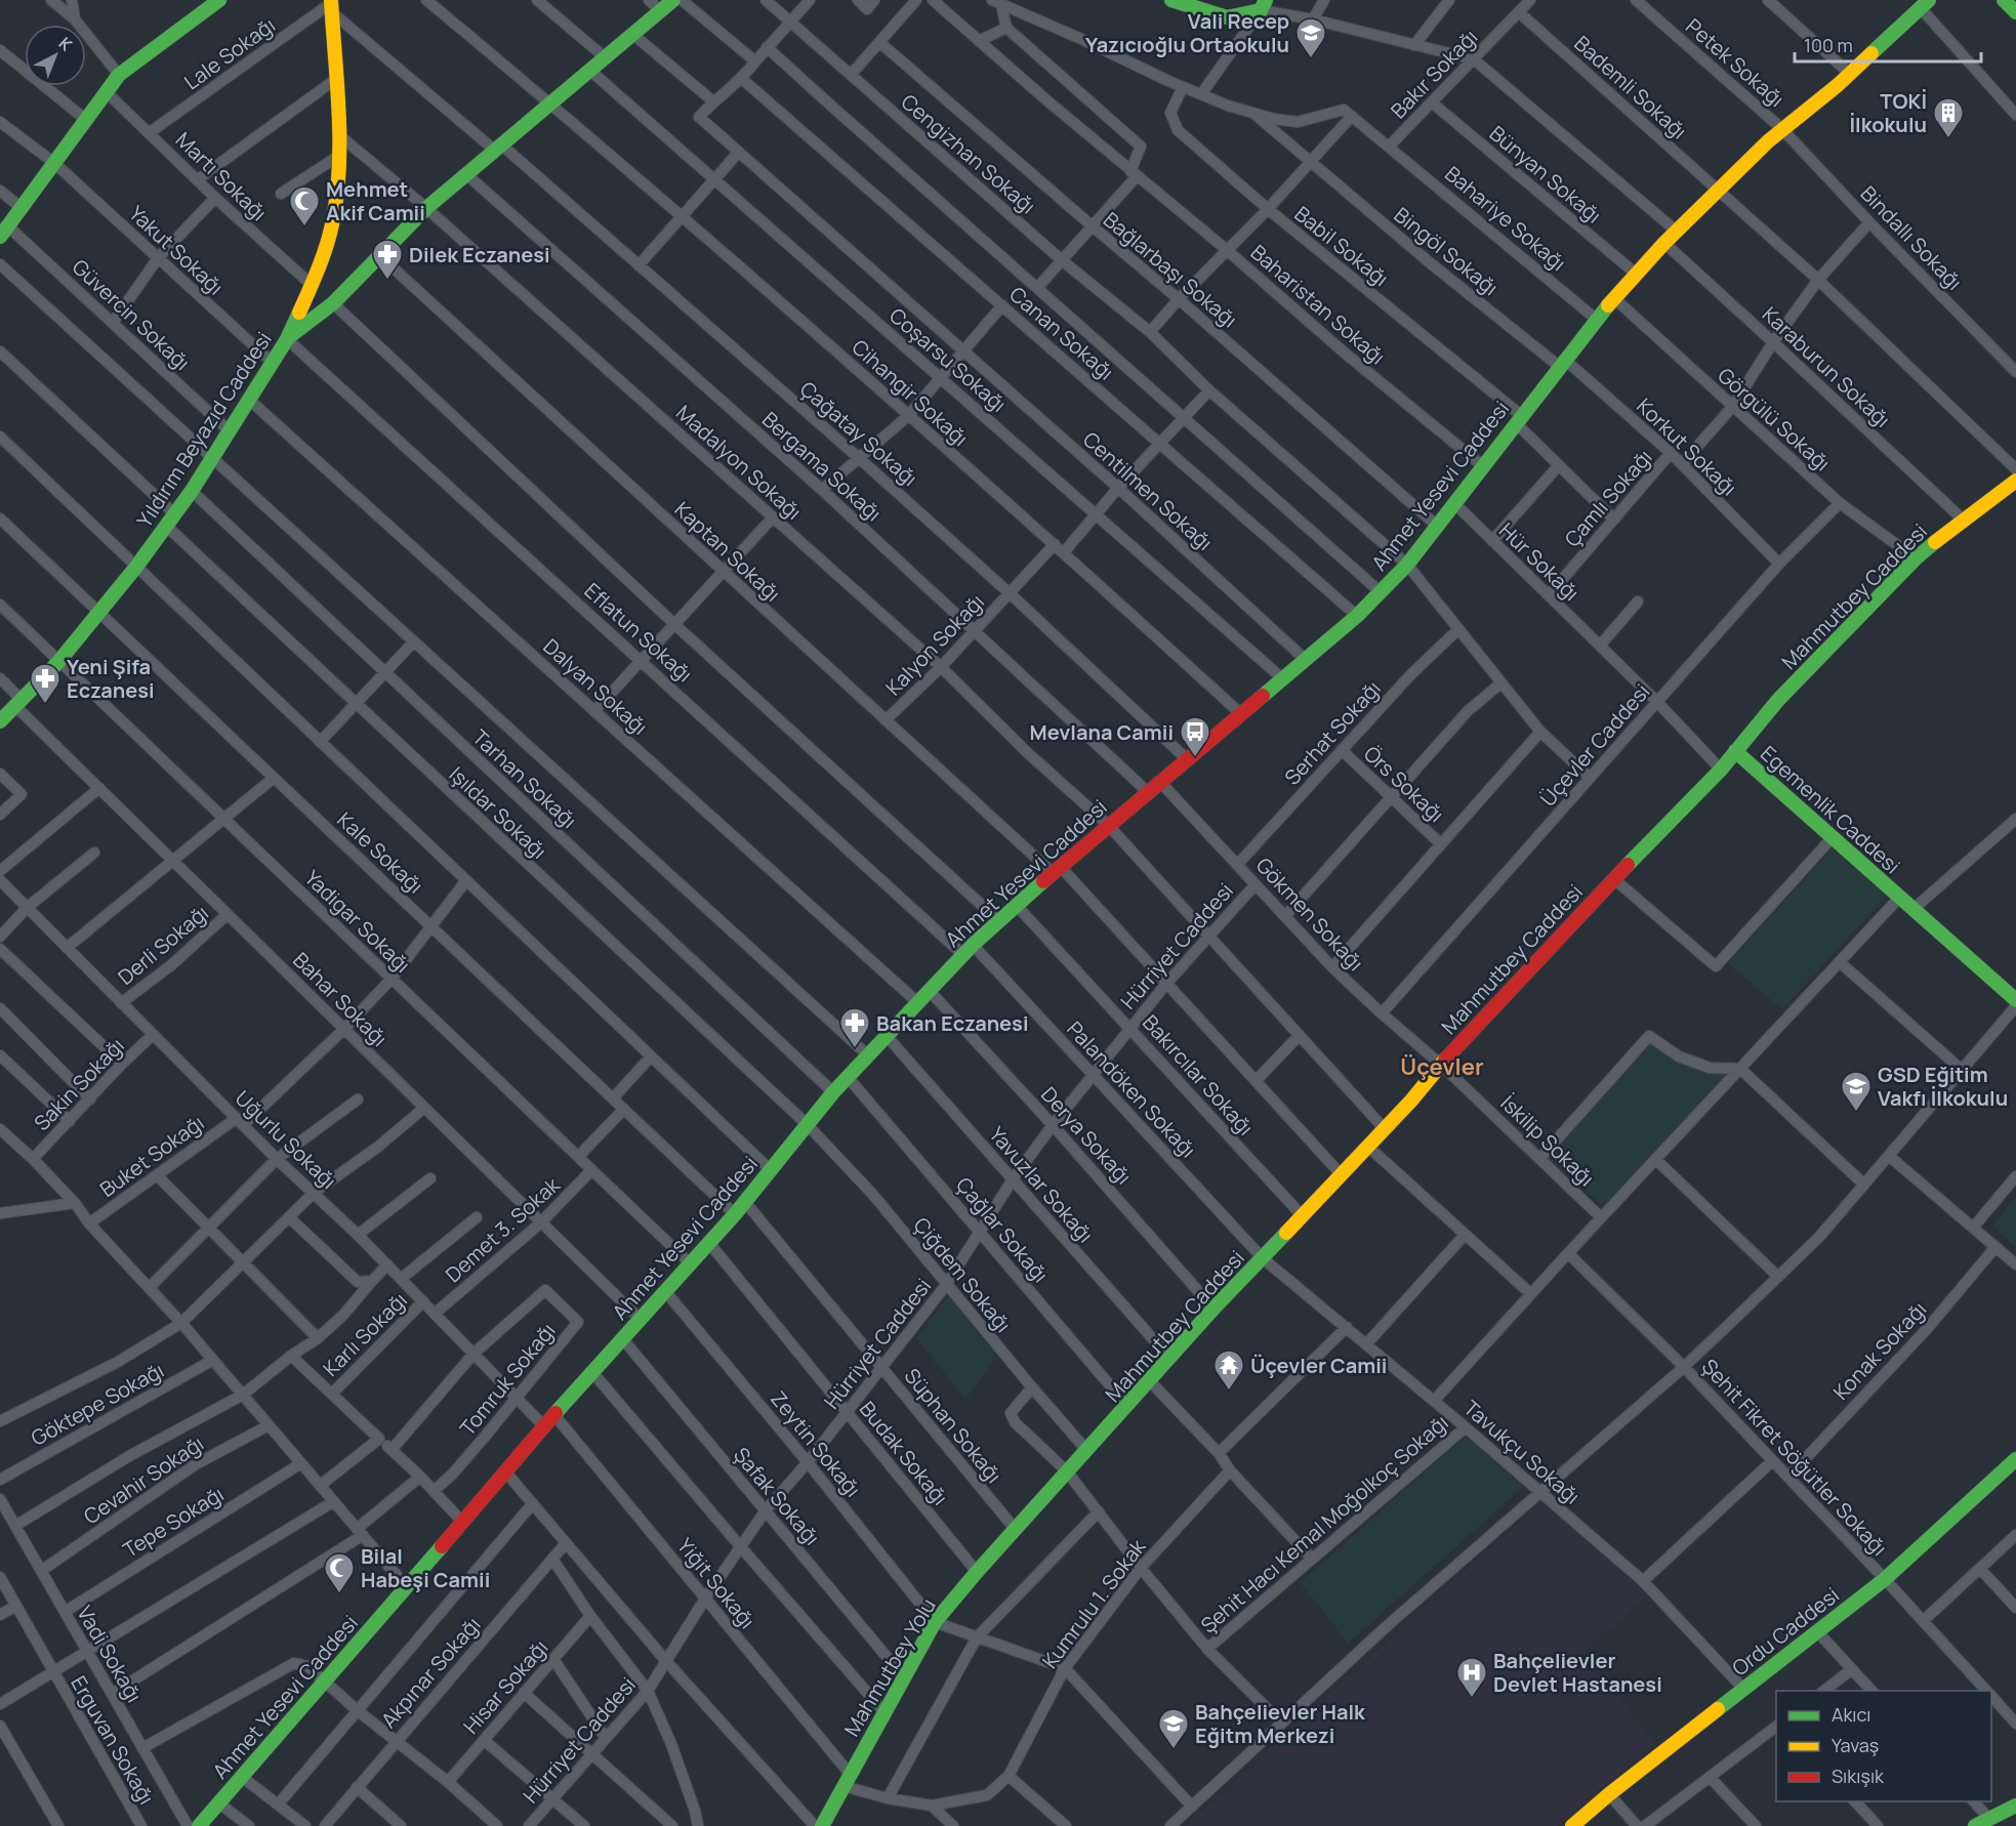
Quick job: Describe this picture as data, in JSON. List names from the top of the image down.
{
  "streets": {
    "street": [
      "Lale Sokağı",
      "Petek Sokağı",
      "Bakır Sokağı",
      "Bademli Sokağı",
      "Cengizhan Sokağı",
      "Bünyan Sokağı",
      "Martı Sokağı",
      "Bahariye Sokağı",
      "Bindallı Sokağı",
      "Babil Sokağı",
      "Yakut Sokağı",
      "Bingöl Sokağı",
      "Bağlarbaşı Sokağı",
      "Baharistan Sokağı",
      "Güvercin Sokağı",
      "Canan Sokağı",
      "Coşarsu Sokağı",
      "Karaburun Sokağı",
      "Cihangir Sokağı",
      "Görgülü Sokağı",
      "Yıldırım Beyazıd Caddesi",
      "Çağatay Sokağı",
      "Korkut Sokağı",
      "Madalyon Sokağı",
      "Bergama Sokağı",
      "Ahmet Yesevi Caddesi",
      "Centilmen Sokağı",
      "Çamlı Sokağı",
      "Kaptan Sokağı",
      "Hür Sokağı",
      "Mahmutbey Caddesi",
      "Eflatun Sokağı",
      "Kalyon Sokağı",
      "Dalyan Sokağı",
      "Serhat Sokağı",
      "Üçevler Caddesi",
      "Tarhan Sokağı",
      "Örs Sokağı",
      "Egemenlik Caddesi",
      "Işıldar Sokağı",
      "Kale Sokağı",
      "Gökmen Sokağı",
      "Yadigar Sokağı",
      "Derli Sokağı",
      "Hürriyet Caddesi",
      "Bahar Sokağı",
      "Bakırcılar Sokağı",
      "Sakin Sokağı",
      "Palandöken Sokağı",
      "Derya Sokağı",
      "Uğurlu Sokağı",
      "İskilip Sokağı",
      "Buket Sokağı",
      "Yavuzlar Sokağı",
      "Demet 3. Sokak",
      "Çağlar Sokağı",
      "Çiğdem Sokağı",
      "Karlı Sokağı",
      "Konak Sokağı",
      "Tomruk Sokağı",
      "Göktepe Sokağı",
      "Süphan Sokağı",
      "Zeytin Sokağı",
      "Tavukçu Sokağı",
      "Budak Sokağı",
      "Şehit Fikret Söğütler Sokağı",
      "Cevahir Sokağı",
      "Şafak Sokağı",
      "Tepe Sokağı",
      "Şehit Hacı Kemal Moğolkoç Sokağı",
      "Yiğit Sokağı",
      "Kumrulu 1. Sokak",
      "Ordu Caddesi",
      "Vadi Sokağı",
      "Mahmutbey Yolu",
      "Akpınar Sokağı",
      "Hisar Sokağı",
      "Erguvan Sokağı"
    ]
  },
  "crossings": [
    ["Lale Sokağı", "Martı Sokağı"],
    ["Lale Sokağı", "Yıldırım Beyazıd Caddesi"],
    ["Lale Sokağı", "Çağatay Sokağı"],
    ["Petek Sokağı", "Bindallı Sokağı"],
    ["Petek Sokağı", "Ahmet Yesevi Caddesi"],
    ["Bakır Sokağı", "Bademli Sokağı"],
    ["Bakır Sokağı", "Bünyan Sokağı"],
    ["Bakır Sokağı", "Bahariye Sokağı"],
    ["Bademli Sokağı", "Ahmet Yesevi Caddesi"],
    ["Bademli Sokağı", "Çamlı Sokağı"],
    ["Cengizhan Sokağı", "Ahmet Yesevi Caddesi"],
    ["Cengizhan Sokağı", "Serhat Sokağı"],
    ["Cengizhan Sokağı", "Üçevler Caddesi"],
    ["Bünyan Sokağı", "Ahmet Yesevi Caddesi"],
    ["Martı Sokağı", "Yıldırım Beyazıd Caddesi"],
    ["Bahariye Sokağı", "Ahmet Yesevi Caddesi"],
    ["Bindallı Sokağı", "Ahmet Yesevi Caddesi"],
    ["Bindallı Sokağı", "Çamlı Sokağı"],
    ["Babil Sokağı", "Ahmet Yesevi Caddesi"],
    ["Babil Sokağı", "Çamlı Sokağı"],
    ["Yakut Sokağı", "Yıldırım Beyazıd Caddesi"],
    ["Bingöl Sokağı", "Korkut Sokağı"],
    ["Bingöl Sokağı", "Ahmet Yesevi Caddesi"],
    ["Bağlarbaşı Sokağı", "Ahmet Yesevi Caddesi"],
    ["Baharistan Sokağı", "Ahmet Yesevi Caddesi"],
    ["Güvercin Sokağı", "Yıldırım Beyazıd Caddesi"],
    ["Canan Sokağı", "Ahmet Yesevi Caddesi"],
    ["Coşarsu Sokağı", "Ahmet Yesevi Caddesi"],
    ["Karaburun Sokağı", "Ahmet Yesevi Caddesi"],
    ["Karaburun Sokağı", "Çamlı Sokağı"],
    ["Karaburun Sokağı", "Mahmutbey Caddesi"],
    ["Cihangir Sokağı", "Ahmet Yesevi Caddesi"],
    ["Cihangir Sokağı", "Kalyon Sokağı"],
    ["Görgülü Sokağı", "Ahmet Yesevi Caddesi"],
    ["Görgülü Sokağı", "Çamlı Sokağı"],
    ["Görgülü Sokağı", "Mahmutbey Caddesi"],
    ["Görgülü Sokağı", "Üçevler Caddesi"],
    ["Yıldırım Beyazıd Caddesi", "Çağatay Sokağı"],
    ["Yıldırım Beyazıd Caddesi", "Madalyon Sokağı"],
    ["Yıldırım Beyazıd Caddesi", "Eflatun Sokağı"],
    ["Yıldırım Beyazıd Caddesi", "Dalyan Sokağı"],
    ["Yıldırım Beyazıd Caddesi", "Tarhan Sokağı"],
    ["Yıldırım Beyazıd Caddesi", "Işıldar Sokağı"],
    ["Yıldırım Beyazıd Caddesi", "Kale Sokağı"],
    ["Yıldırım Beyazıd Caddesi", "Yadigar Sokağı"],
    ["Yıldırım Beyazıd Caddesi", "Bahar Sokağı"],
    ["Çağatay Sokağı", "Ahmet Yesevi Caddesi"],
    ["Çağatay Sokağı", "Kalyon Sokağı"],
    ["Korkut Sokağı", "Ahmet Yesevi Caddesi"],
    ["Korkut Sokağı", "Çamlı Sokağı"],
    ["Korkut Sokağı", "Üçevler Caddesi"],
    ["Madalyon Sokağı", "Ahmet Yesevi Caddesi"],
    ["Madalyon Sokağı", "Mahmutbey Caddesi"],
    ["Madalyon Sokağı", "Kalyon Sokağı"],
    ["Madalyon Sokağı", "Hürriyet Caddesi"],
    ["Bergama Sokağı", "Ahmet Yesevi Caddesi"],
    ["Bergama Sokağı", "Kalyon Sokağı"],
    ["Ahmet Yesevi Caddesi", "Centilmen Sokağı"],
    ["Ahmet Yesevi Caddesi", "Kaptan Sokağı"],
    ["Ahmet Yesevi Caddesi", "Hür Sokağı"],
    ["Ahmet Yesevi Caddesi", "Eflatun Sokağı"],
    ["Ahmet Yesevi Caddesi", "Dalyan Sokağı"],
    ["Ahmet Yesevi Caddesi", "Tarhan Sokağı"],
    ["Ahmet Yesevi Caddesi", "Işıldar Sokağı"],
    ["Ahmet Yesevi Caddesi", "Kale Sokağı"],
    ["Ahmet Yesevi Caddesi", "Gökmen Sokağı"],
    ["Ahmet Yesevi Caddesi", "Yadigar Sokağı"],
    ["Ahmet Yesevi Caddesi", "Bahar Sokağı"],
    ["Ahmet Yesevi Caddesi", "Bakırcılar Sokağı"],
    ["Ahmet Yesevi Caddesi", "Palandöken Sokağı"],
    ["Ahmet Yesevi Caddesi", "Derya Sokağı"],
    ["Ahmet Yesevi Caddesi", "Uğurlu Sokağı"],
    ["Ahmet Yesevi Caddesi", "Yavuzlar Sokağı"],
    ["Ahmet Yesevi Caddesi", "Çağlar Sokağı"],
    ["Ahmet Yesevi Caddesi", "Çiğdem Sokağı"],
    ["Ahmet Yesevi Caddesi", "Süphan Sokağı"],
    ["Ahmet Yesevi Caddesi", "Zeytin Sokağı"],
    ["Ahmet Yesevi Caddesi", "Budak Sokağı"],
    ["Ahmet Yesevi Caddesi", "Şafak Sokağı"],
    ["Ahmet Yesevi Caddesi", "Yiğit Sokağı"],
    ["Çamlı Sokağı", "Hür Sokağı"],
    ["Kaptan Sokağı", "Mahmutbey Caddesi"],
    ["Kaptan Sokağı", "Kalyon Sokağı"],
    ["Kaptan Sokağı", "Hürriyet Caddesi"],
    ["Hür Sokağı", "Mahmutbey Caddesi"],
    ["Hür Sokağı", "Üçevler Caddesi"],
    ["Mahmutbey Caddesi", "Egemenlik Caddesi"],
    ["Mahmutbey Caddesi", "Gökmen Sokağı"],
    ["Mahmutbey Caddesi", "Bakırcılar Sokağı"],
    ["Mahmutbey Caddesi", "Palandöken Sokağı"],
    ["Mahmutbey Caddesi", "Derya Sokağı"],
    ["Mahmutbey Caddesi", "İskilip Sokağı"],
    ["Mahmutbey Caddesi", "Yavuzlar Sokağı"],
    ["Mahmutbey Caddesi", "Çağlar Sokağı"],
    ["Mahmutbey Caddesi", "Çiğdem Sokağı"],
    ["Mahmutbey Caddesi", "Tavukçu Sokağı"],
    ["Mahmutbey Caddesi", "Mahmutbey Yolu"],
    ["Eflatun Sokağı", "Palandöken Sokağı"],
    ["Serhat Sokağı", "Örs Sokağı"],
    ["Serhat Sokağı", "Gökmen Sokağı"],
    ["Üçevler Caddesi", "Gökmen Sokağı"],
    ["Işıldar Sokağı", "Çiğdem Sokağı"],
    ["Kale Sokağı", "Buket Sokağı"],
    ["Gökmen Sokağı", "Hürriyet Caddesi"],
    ["Gökmen Sokağı", "İskilip Sokağı"],
    ["Yadigar Sokağı", "Buket Sokağı"],
    ["Yadigar Sokağı", "Demet 3. Sokak"],
    ["Derli Sokağı", "Bahar Sokağı"],
    ["Derli Sokağı", "Uğurlu Sokağı"],
    ["Hürriyet Caddesi", "Bakırcılar Sokağı"],
    ["Hürriyet Caddesi", "Palandöken Sokağı"],
    ["Hürriyet Caddesi", "Derya Sokağı"],
    ["Hürriyet Caddesi", "Yavuzlar Sokağı"],
    ["Hürriyet Caddesi", "Çağlar Sokağı"],
    ["Hürriyet Caddesi", "Çiğdem Sokağı"],
    ["Hürriyet Caddesi", "Süphan Sokağı"],
    ["Hürriyet Caddesi", "Zeytin Sokağı"],
    ["Hürriyet Caddesi", "Budak Sokağı"],
    ["Hürriyet Caddesi", "Şafak Sokağı"],
    ["Hürriyet Caddesi", "Yiğit Sokağı"],
    ["Bahar Sokağı", "Buket Sokağı"],
    ["Bahar Sokağı", "Demet 3. Sokak"],
    ["Sakin Sokağı", "Uğurlu Sokağı"],
    ["Palandöken Sokağı", "Tavukçu Sokağı"],
    ["Uğurlu Sokağı", "Buket Sokağı"],
    ["Uğurlu Sokağı", "Demet 3. Sokak"],
    ["Uğurlu Sokağı", "Karlı Sokağı"],
    ["Uğurlu Sokağı", "Tomruk Sokağı"],
    ["Konak Sokağı", "Şehit Fikret Söğütler Sokağı"],
    ["Süphan Sokağı", "Mahmutbey Yolu"],
    ["Zeytin Sokağı", "Mahmutbey Yolu"],
    ["Tavukçu Sokağı", "Şehit Hacı Kemal Moğolkoç Sokağı"],
    ["Tavukçu Sokağı", "Ordu Caddesi"],
    ["Budak Sokağı", "Mahmutbey Yolu"],
    ["Şehit Fikret Söğütler Sokağı", "Ordu Caddesi"],
    ["Cevahir Sokağı", "Vadi Sokağı"],
    ["Şafak Sokağı", "Mahmutbey Yolu"],
    ["Tepe Sokağı", "Vadi Sokağı"],
    ["Yiğit Sokağı", "Mahmutbey Yolu"]
  ],
  "districts": ["Üçevler"],
  "places": {
    "school or university": ["Vali Recep Yazıcıoğlu Ortaokulu", "GSD Eğitim Vakfı İlkokulu", "Bahçelievler Halk Eğitm Merkezi"],
    "building": ["TOKİ İlkokulu"],
    "mosque": ["Mehmet Akif Camii", "Bilal Habeşi Camii"],
    "pharmacy": ["Dilek Eczanesi", "Yeni Şifa Eczanesi", "Bakan Eczanesi"],
    "bus stop": ["Mevlana Camii"],
    "temple": ["Üçevler Camii"],
    "hospital": ["Bahçelievler Devlet Hastanesi"]
  },
  "legend": ["Akıcı", "Yavaş", "Sıkışık"],
  "scale_bar": "100 m",
  "north": "top right"
}
